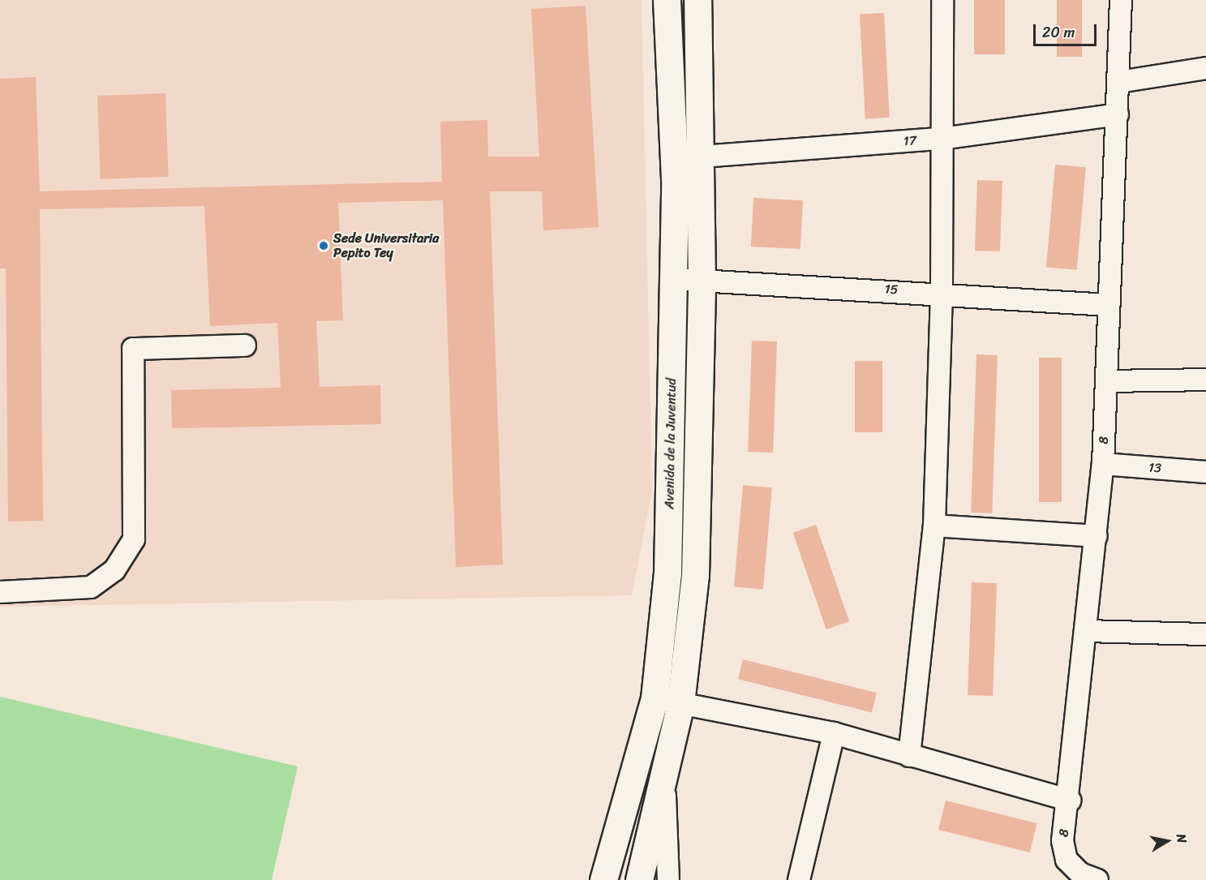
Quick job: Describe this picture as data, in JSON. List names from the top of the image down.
{
  "streets": {
    "main road": ["Avenida de la Juventud"],
    "street": [
      "17",
      "15",
      "8",
      "13"
    ]
  },
  "crossings": [
    ["17", "8"],
    ["17", "Avenida de la Juventud"],
    ["15", "8"],
    ["15", "Avenida de la Juventud"],
    ["8", "13"]
  ],
  "places": ["Sede Universitaria Pepito Tey"],
  "scale_bar": "20 m",
  "north": "right"
}
